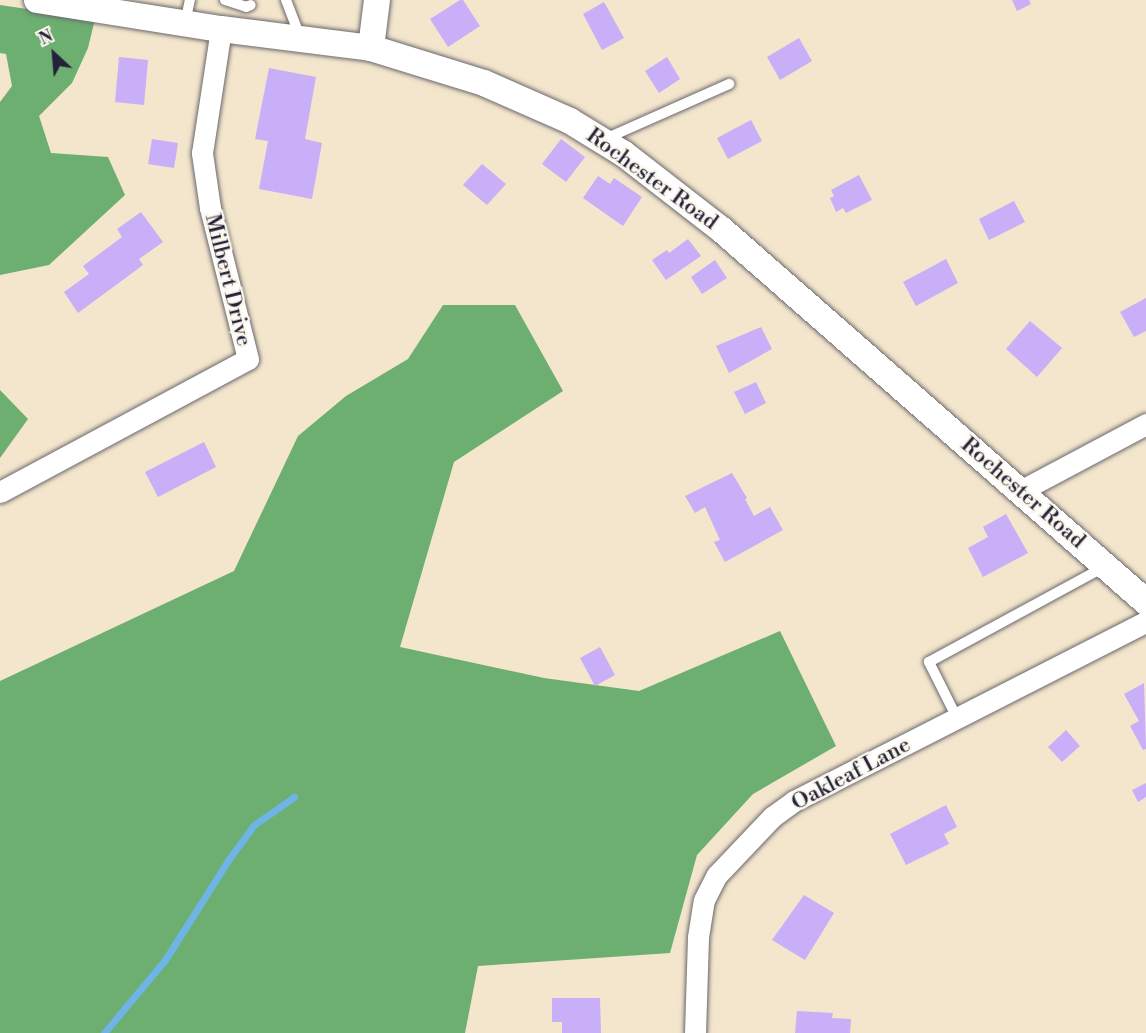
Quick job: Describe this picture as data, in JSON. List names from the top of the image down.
{
  "streets": {
    "street": ["Rochester Road", "Milbert Drive", "Oakleaf Lane"]
  },
  "crossings": [
    ["Rochester Road", "Milbert Drive"]
  ],
  "north": "top left"
}
